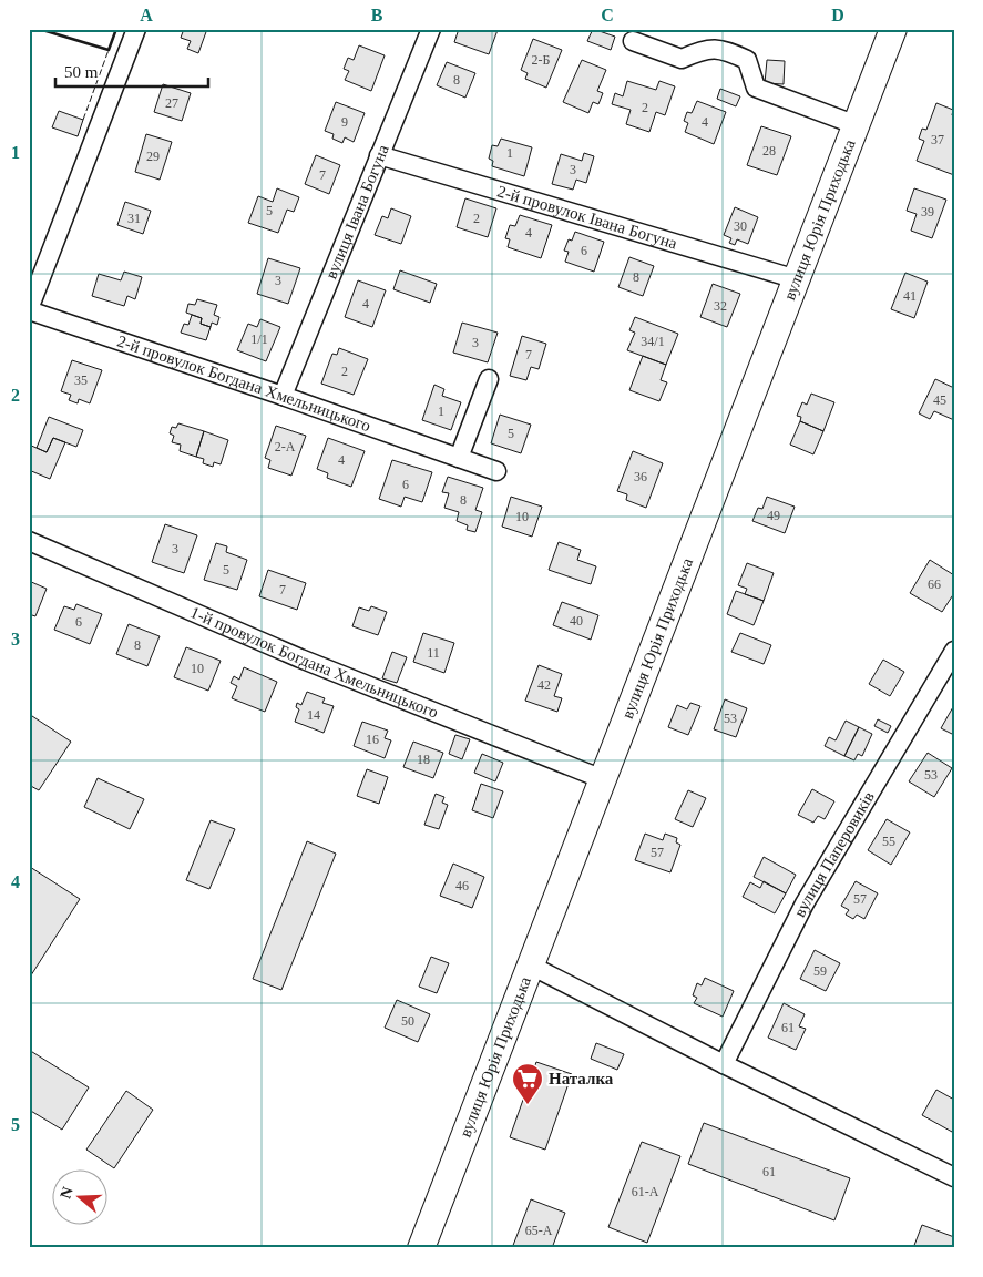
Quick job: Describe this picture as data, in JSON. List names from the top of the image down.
{
  "streets": {
    "street": [
      "вулиця Івана Богуна",
      "2-й провулок Івана Богуна",
      "вулиця Юрія Приходька",
      "2-й провулок Богдана Хмельницького",
      "1-й провулок Богдана Хмельницького",
      "вулиця Паперовиків"
    ]
  },
  "crossings": [
    ["вулиця Івана Богуна", "2-й провулок Івана Богуна"],
    ["вулиця Івана Богуна", "2-й провулок Богдана Хмельницького"],
    ["2-й провулок Івана Богуна", "вулиця Юрія Приходька"],
    ["вулиця Юрія Приходька", "1-й провулок Богдана Хмельницького"]
  ],
  "places": {
    "supermarket": ["Наталка"]
  },
  "house_numbers": [
    "2-Б",
    "8",
    "27",
    "2",
    "9",
    "4",
    "37",
    "28",
    "1",
    "29",
    "3",
    "7",
    "5",
    "39",
    "31",
    "2",
    "30",
    "4",
    "6",
    "8",
    "3",
    "41",
    "4",
    "32",
    "1/1",
    "34/1",
    "3",
    "7",
    "2",
    "35",
    "45",
    "1",
    "5",
    "2-А",
    "4",
    "36",
    "6",
    "8",
    "49",
    "10",
    "3",
    "5",
    "66",
    "7",
    "40",
    "6",
    "8",
    "11",
    "10",
    "42",
    "14",
    "53",
    "16",
    "18",
    "53",
    "55",
    "57",
    "46",
    "57",
    "59",
    "50",
    "61",
    "61",
    "61-А",
    "65-А"
  ],
  "scale_bar": "50 m",
  "north": "left",
  "grid": {
    "columns": [
      "A",
      "B",
      "C",
      "D"
    ],
    "rows": [
      "1",
      "2",
      "3",
      "4",
      "5"
    ]
  }
}
